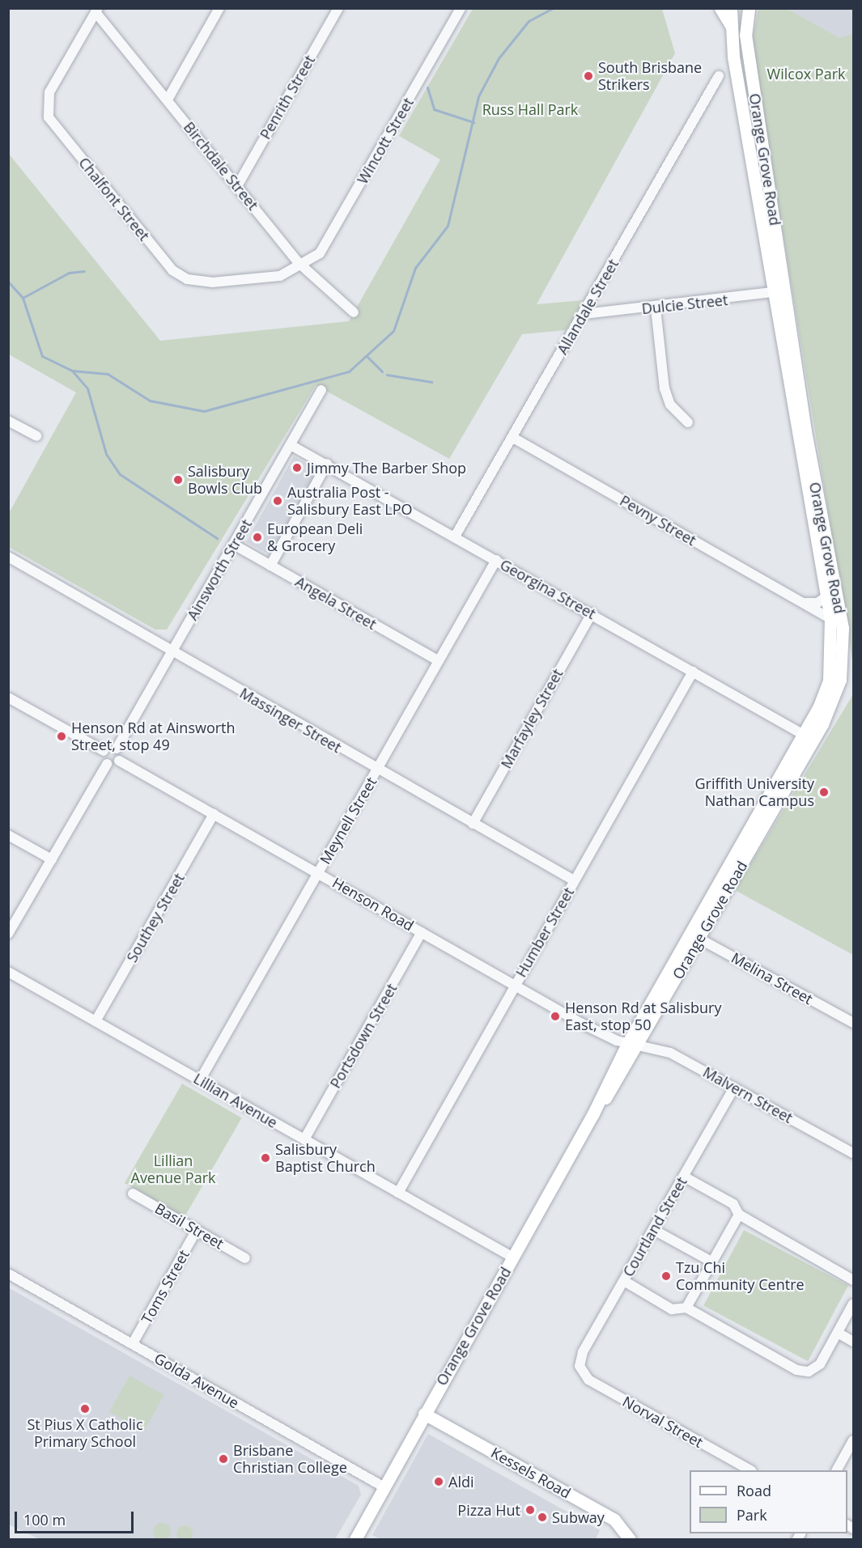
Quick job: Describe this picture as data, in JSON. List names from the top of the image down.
{
  "streets": {
    "main road": ["Orange Grove Road", "Kessels Road"],
    "street": [
      "Penrith Street",
      "Wincott Street",
      "Birchdale Street",
      "Chalfont Street",
      "Dulcie Street",
      "Allandale Street",
      "Pevny Street",
      "Ainsworth Street",
      "Georgina Street",
      "Angela Street",
      "Marfayley Street",
      "Massinger Street",
      "Meynell Street",
      "Henson Road",
      "Southey Street",
      "Humber Street",
      "Melina Street",
      "Portsdown Street",
      "Malvern Street",
      "Lillian Avenue",
      "Basil Street",
      "Courtland Street",
      "Toms Street",
      "Golda Avenue",
      "Norval Street"
    ]
  },
  "crossings": [
    ["Penrith Street", "Birchdale Street"],
    ["Wincott Street", "Birchdale Street"],
    ["Wincott Street", "Chalfont Street"],
    ["Orange Grove Road", "Dulcie Street"],
    ["Orange Grove Road", "Pevny Street"],
    ["Orange Grove Road", "Georgina Street"],
    ["Orange Grove Road", "Henson Road"],
    ["Orange Grove Road", "Melina Street"],
    ["Orange Grove Road", "Malvern Street"],
    ["Orange Grove Road", "Lillian Avenue"],
    ["Orange Grove Road", "Golda Avenue"],
    ["Orange Grove Road", "Kessels Road"],
    ["Birchdale Street", "Chalfont Street"],
    ["Dulcie Street", "Allandale Street"],
    ["Allandale Street", "Pevny Street"],
    ["Allandale Street", "Georgina Street"],
    ["Ainsworth Street", "Georgina Street"],
    ["Ainsworth Street", "Angela Street"],
    ["Ainsworth Street", "Massinger Street"],
    ["Georgina Street", "Marfayley Street"],
    ["Georgina Street", "Meynell Street"],
    ["Georgina Street", "Humber Street"],
    ["Angela Street", "Meynell Street"],
    ["Marfayley Street", "Massinger Street"],
    ["Massinger Street", "Meynell Street"],
    ["Massinger Street", "Humber Street"],
    ["Meynell Street", "Henson Road"],
    ["Meynell Street", "Lillian Avenue"],
    ["Henson Road", "Southey Street"],
    ["Henson Road", "Humber Street"],
    ["Henson Road", "Portsdown Street"],
    ["Henson Road", "Malvern Street"],
    ["Southey Street", "Lillian Avenue"],
    ["Humber Street", "Lillian Avenue"],
    ["Portsdown Street", "Lillian Avenue"],
    ["Malvern Street", "Courtland Street"],
    ["Basil Street", "Toms Street"],
    ["Courtland Street", "Norval Street"],
    ["Toms Street", "Golda Avenue"]
  ],
  "parks": ["Wilcox Park", "Russ Hall Park", "Lillian Avenue Park"],
  "places": [
    "South Brisbane Strikers",
    "Jimmy The Barber Shop",
    "Salisbury Bowls Club",
    "Australia Post - Salisbury East LPO",
    "European Deli & Grocery",
    "Henson Rd at Ainsworth Street, stop 49",
    "Griffith University Nathan Campus",
    "Henson Rd at Salisbury East, stop 50",
    "Salisbury Baptist Church",
    "Tzu Chi Community Centre",
    "St Pius X Catholic Primary School",
    "Brisbane Christian College",
    "Aldi",
    "Pizza Hut",
    "Subway"
  ],
  "legend": ["Road", "Park"],
  "scale_bar": "100 m"
}
